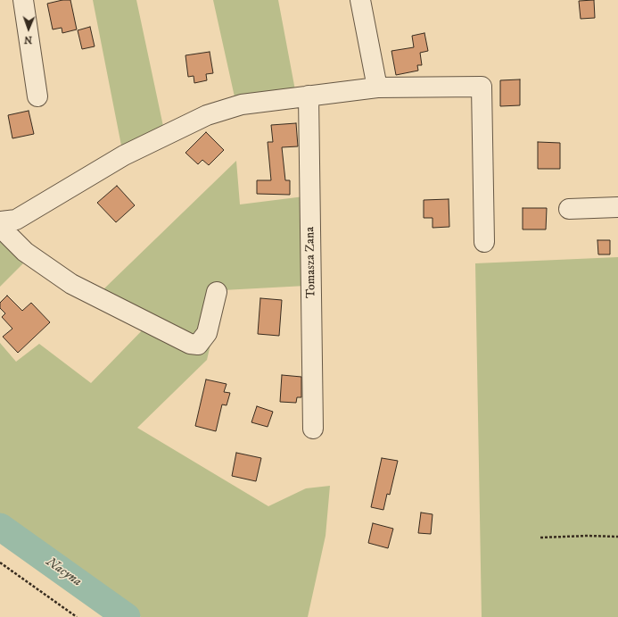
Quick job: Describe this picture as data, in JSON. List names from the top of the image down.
{
  "streets": {
    "street": ["Tomasza Zana"]
  },
  "water": ["Nacyna"],
  "north": "bottom"
}
